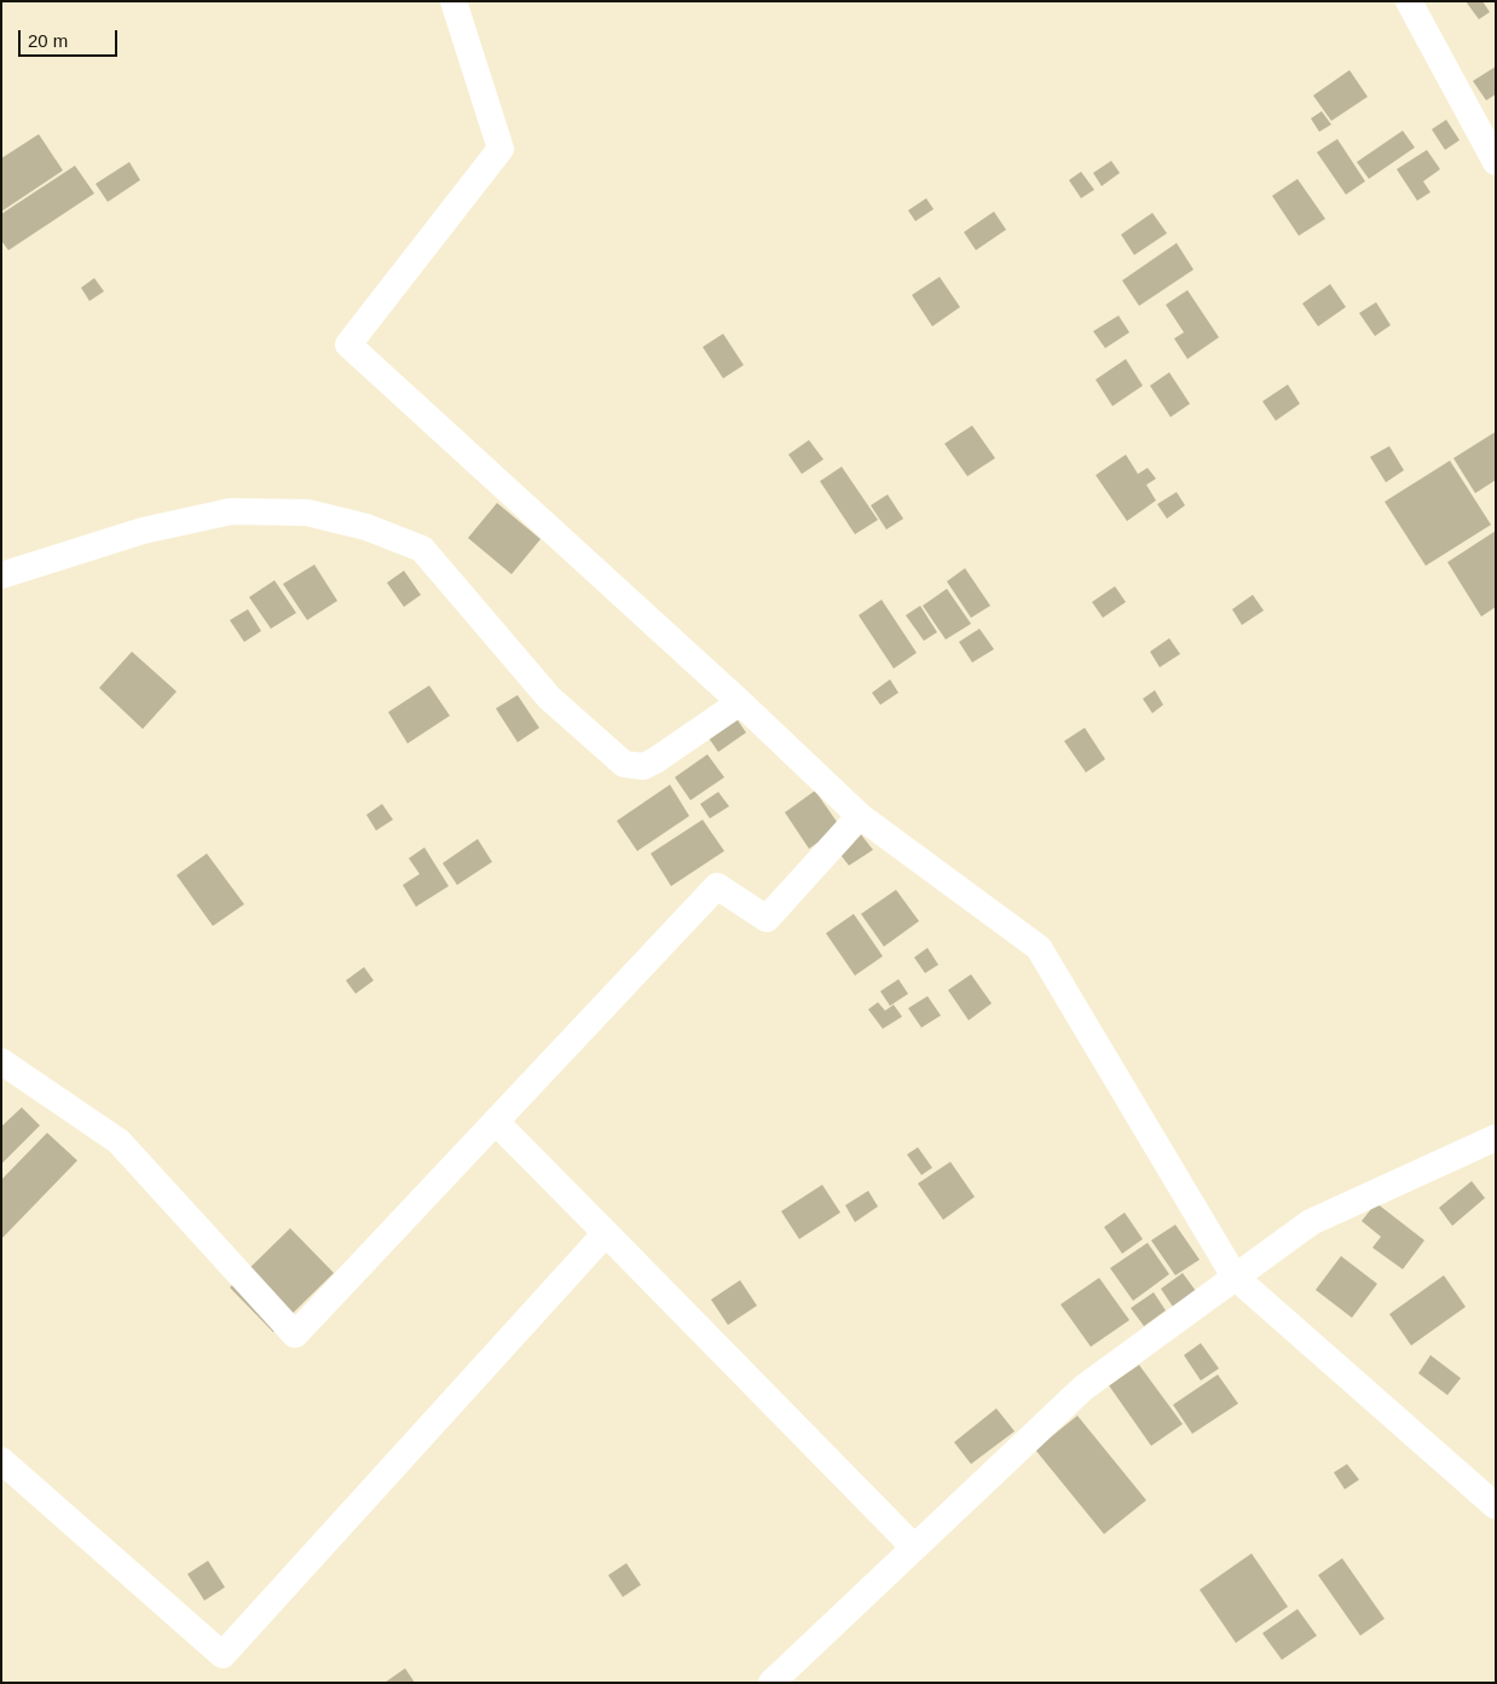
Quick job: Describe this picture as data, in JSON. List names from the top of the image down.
{
  "scale_bar": "20 m"
}
